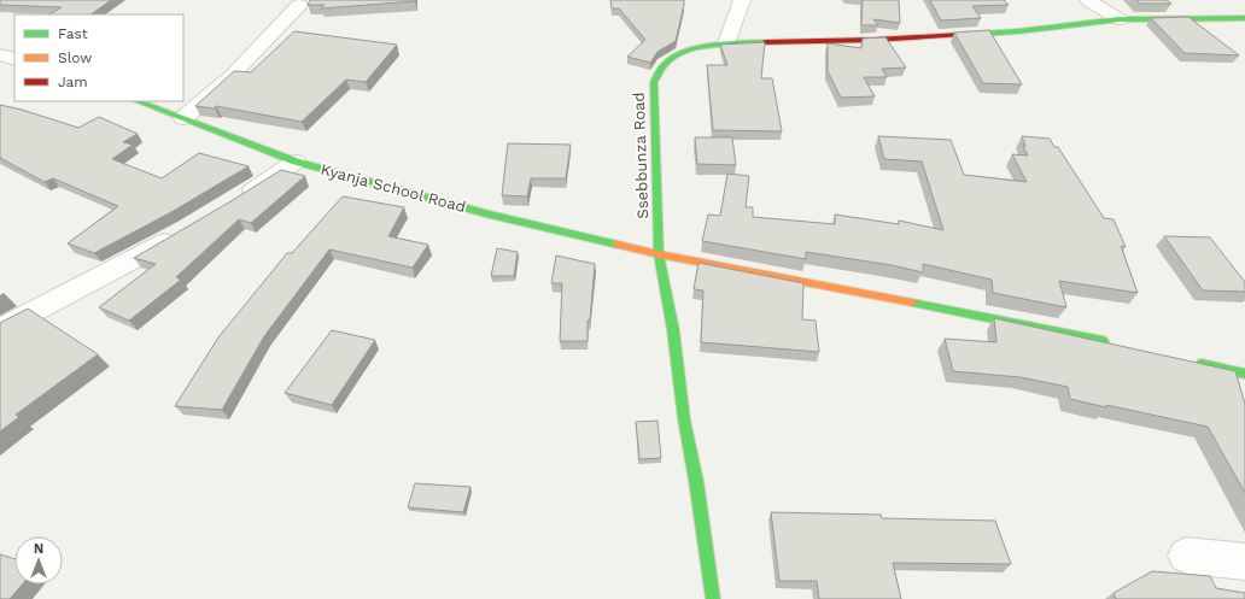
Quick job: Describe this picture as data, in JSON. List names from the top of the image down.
{
  "streets": {
    "street": ["Ssebbunza Road", "Kyanja School Road"]
  },
  "crossings": [
    ["Ssebbunza Road", "Kyanja School Road"]
  ],
  "legend": ["Fast", "Slow", "Jam"],
  "north": "top"
}
